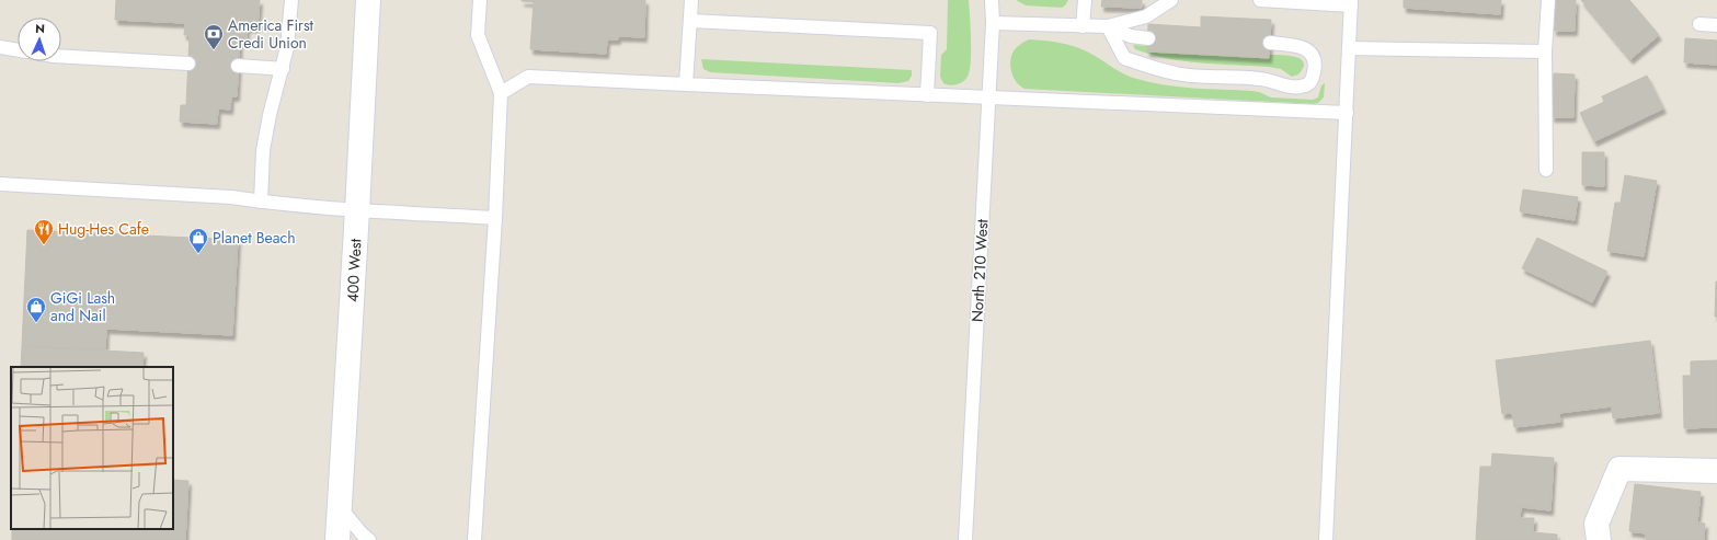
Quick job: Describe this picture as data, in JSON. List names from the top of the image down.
{
  "streets": {
    "main road": ["400 West"],
    "lane": ["North 210 West"]
  },
  "places": {
    "bank": ["America First Credi Union"],
    "restaurant": ["Hug-Hes Cafe"],
    "shop": ["Planet Beach", "GiGi Lash and Nail"]
  },
  "north": "top"
}
